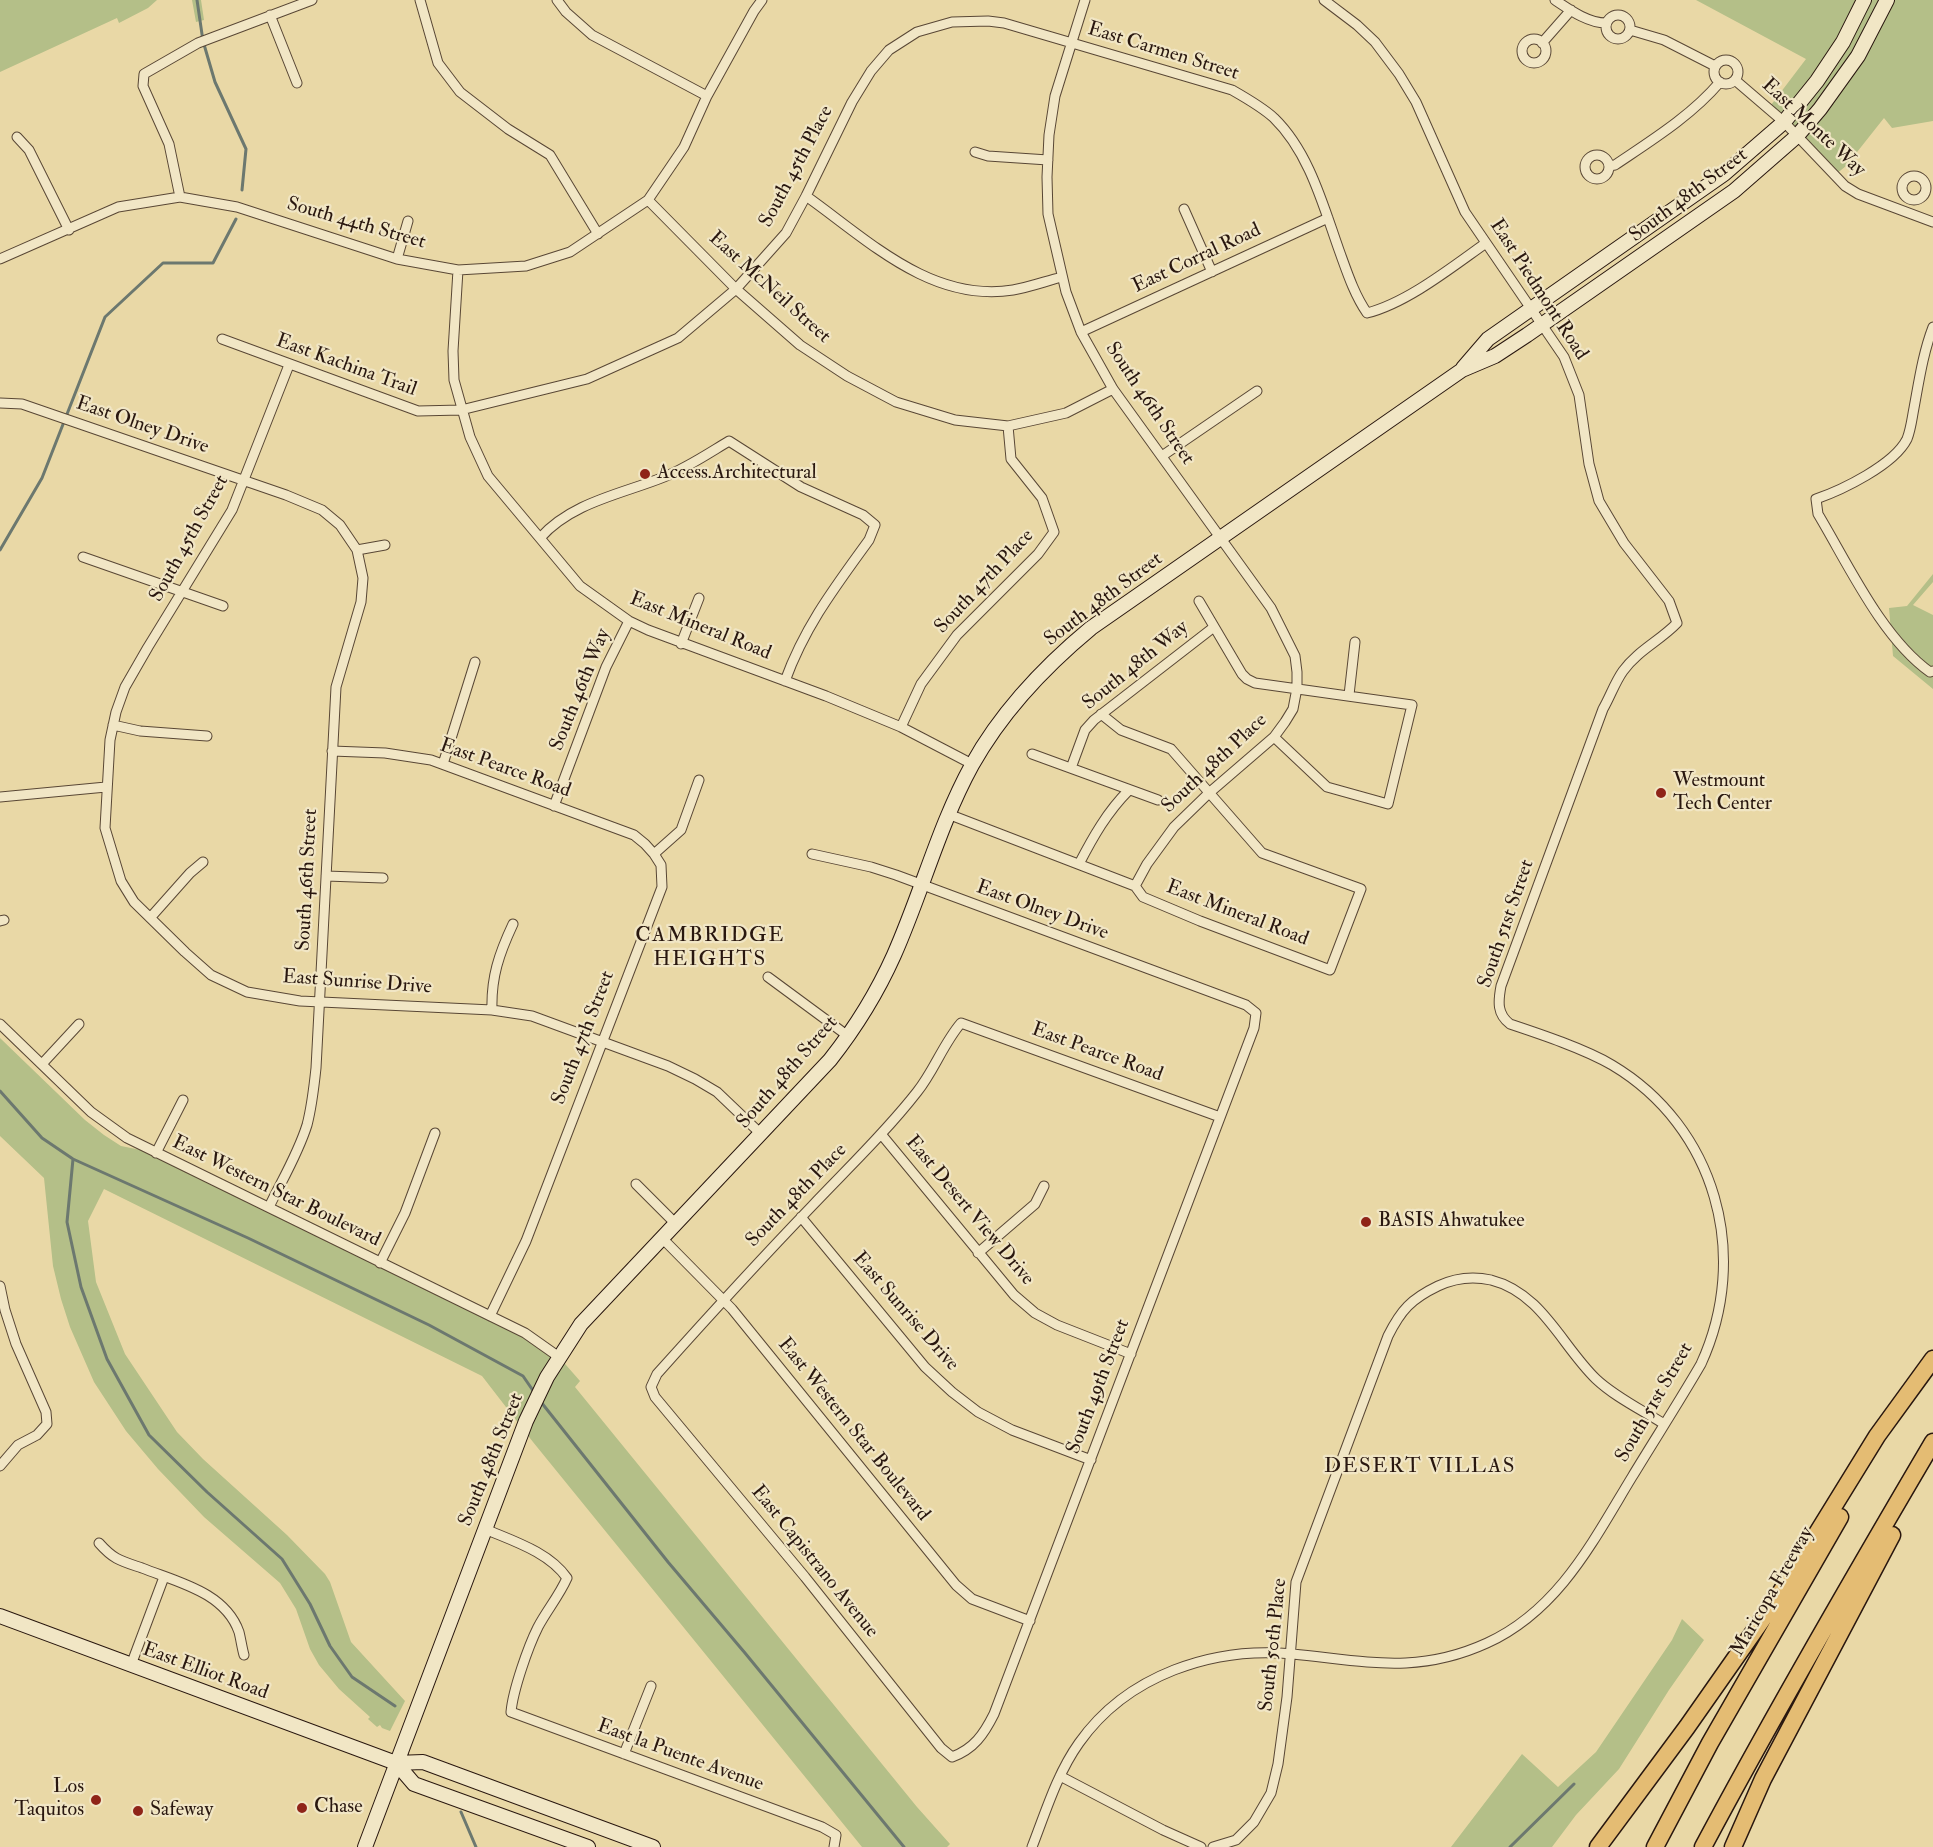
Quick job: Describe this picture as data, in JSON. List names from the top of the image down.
{
  "streets": {
    "highway": ["Maricopa Freeway"],
    "main road": ["South 48th Street", "East Elliot Road"],
    "street": [
      "East Carmen Street",
      "East Monte Way",
      "South 45th Place",
      "South 44th Street",
      "East Corral Road",
      "East McNeil Street",
      "East Piedmont Road",
      "East Kachina Trail",
      "South 46th Street",
      "East Olney Drive",
      "South 45th Street",
      "South 47th Place",
      "East Mineral Road",
      "South 48th Way",
      "South 46th Way",
      "South 48th Place",
      "East Pearce Road",
      "South 51st Street",
      "East Sunrise Drive",
      "South 47th Street",
      "East Western Star Boulevard",
      "East Desert View Drive",
      "South 49th Street",
      "East Capistrano Avenue",
      "South 50th Place",
      "East la Puente Avenue"
    ]
  },
  "crossings": [
    ["East Carmen Street", "South 45th Place"],
    ["East Carmen Street", "East Corral Road"],
    ["East Carmen Street", "East Piedmont Road"],
    ["East Carmen Street", "South 46th Street"],
    ["East Monte Way", "South 48th Street"],
    ["South 45th Place", "East McNeil Street"],
    ["South 45th Place", "East Kachina Trail"],
    ["South 45th Place", "East Mineral Road"],
    ["South 48th Street", "East Piedmont Road"],
    ["South 48th Street", "South 46th Street"],
    ["South 48th Street", "East Olney Drive"],
    ["South 48th Street", "East Mineral Road"],
    ["South 48th Street", "South 48th Place"],
    ["South 48th Street", "East Sunrise Drive"],
    ["South 48th Street", "East Western Star Boulevard"],
    ["South 48th Street", "East Elliot Road"],
    ["South 48th Street", "East la Puente Avenue"],
    ["South 44th Street", "East McNeil Street"],
    ["South 44th Street", "East Mineral Road"],
    ["East Corral Road", "South 46th Street"],
    ["East McNeil Street", "South 46th Street"],
    ["East McNeil Street", "South 47th Place"],
    ["East Piedmont Road", "South 51st Street"],
    ["East Kachina Trail", "South 45th Street"],
    ["East Kachina Trail", "East Mineral Road"],
    ["South 46th Street", "East Olney Drive"],
    ["South 46th Street", "South 48th Place"],
    ["South 46th Street", "East Pearce Road"],
    ["South 46th Street", "East Sunrise Drive"],
    ["South 46th Street", "East Western Star Boulevard"],
    ["East Olney Drive", "South 45th Street"],
    ["East Olney Drive", "South 49th Street"],
    ["South 45th Street", "East Sunrise Drive"],
    ["South 47th Place", "East Mineral Road"],
    ["East Mineral Road", "South 46th Way"],
    ["East Mineral Road", "South 48th Place"],
    ["South 46th Way", "East Pearce Road"],
    ["South 48th Place", "East Pearce Road"],
    ["South 48th Place", "East Sunrise Drive"],
    ["South 48th Place", "East Western Star Boulevard"],
    ["South 48th Place", "East Desert View Drive"],
    ["South 48th Place", "East Capistrano Avenue"],
    ["East Pearce Road", "South 47th Street"],
    ["East Pearce Road", "South 49th Street"],
    ["South 51st Street", "South 50th Place"],
    ["East Sunrise Drive", "South 47th Street"],
    ["East Sunrise Drive", "South 49th Street"],
    ["South 47th Street", "East Western Star Boulevard"],
    ["East Western Star Boulevard", "South 49th Street"],
    ["East Desert View Drive", "South 49th Street"],
    ["South 49th Street", "East Capistrano Avenue"]
  ],
  "districts": ["CAMBRIDGE HEIGHTS", "DESERT VILLAS"],
  "places": [
    "Access.Architectural",
    "Westmount Tech Center",
    "BASIS Ahwatukee",
    "Los Taquitos",
    "Chase",
    "Safeway"
  ]
}
